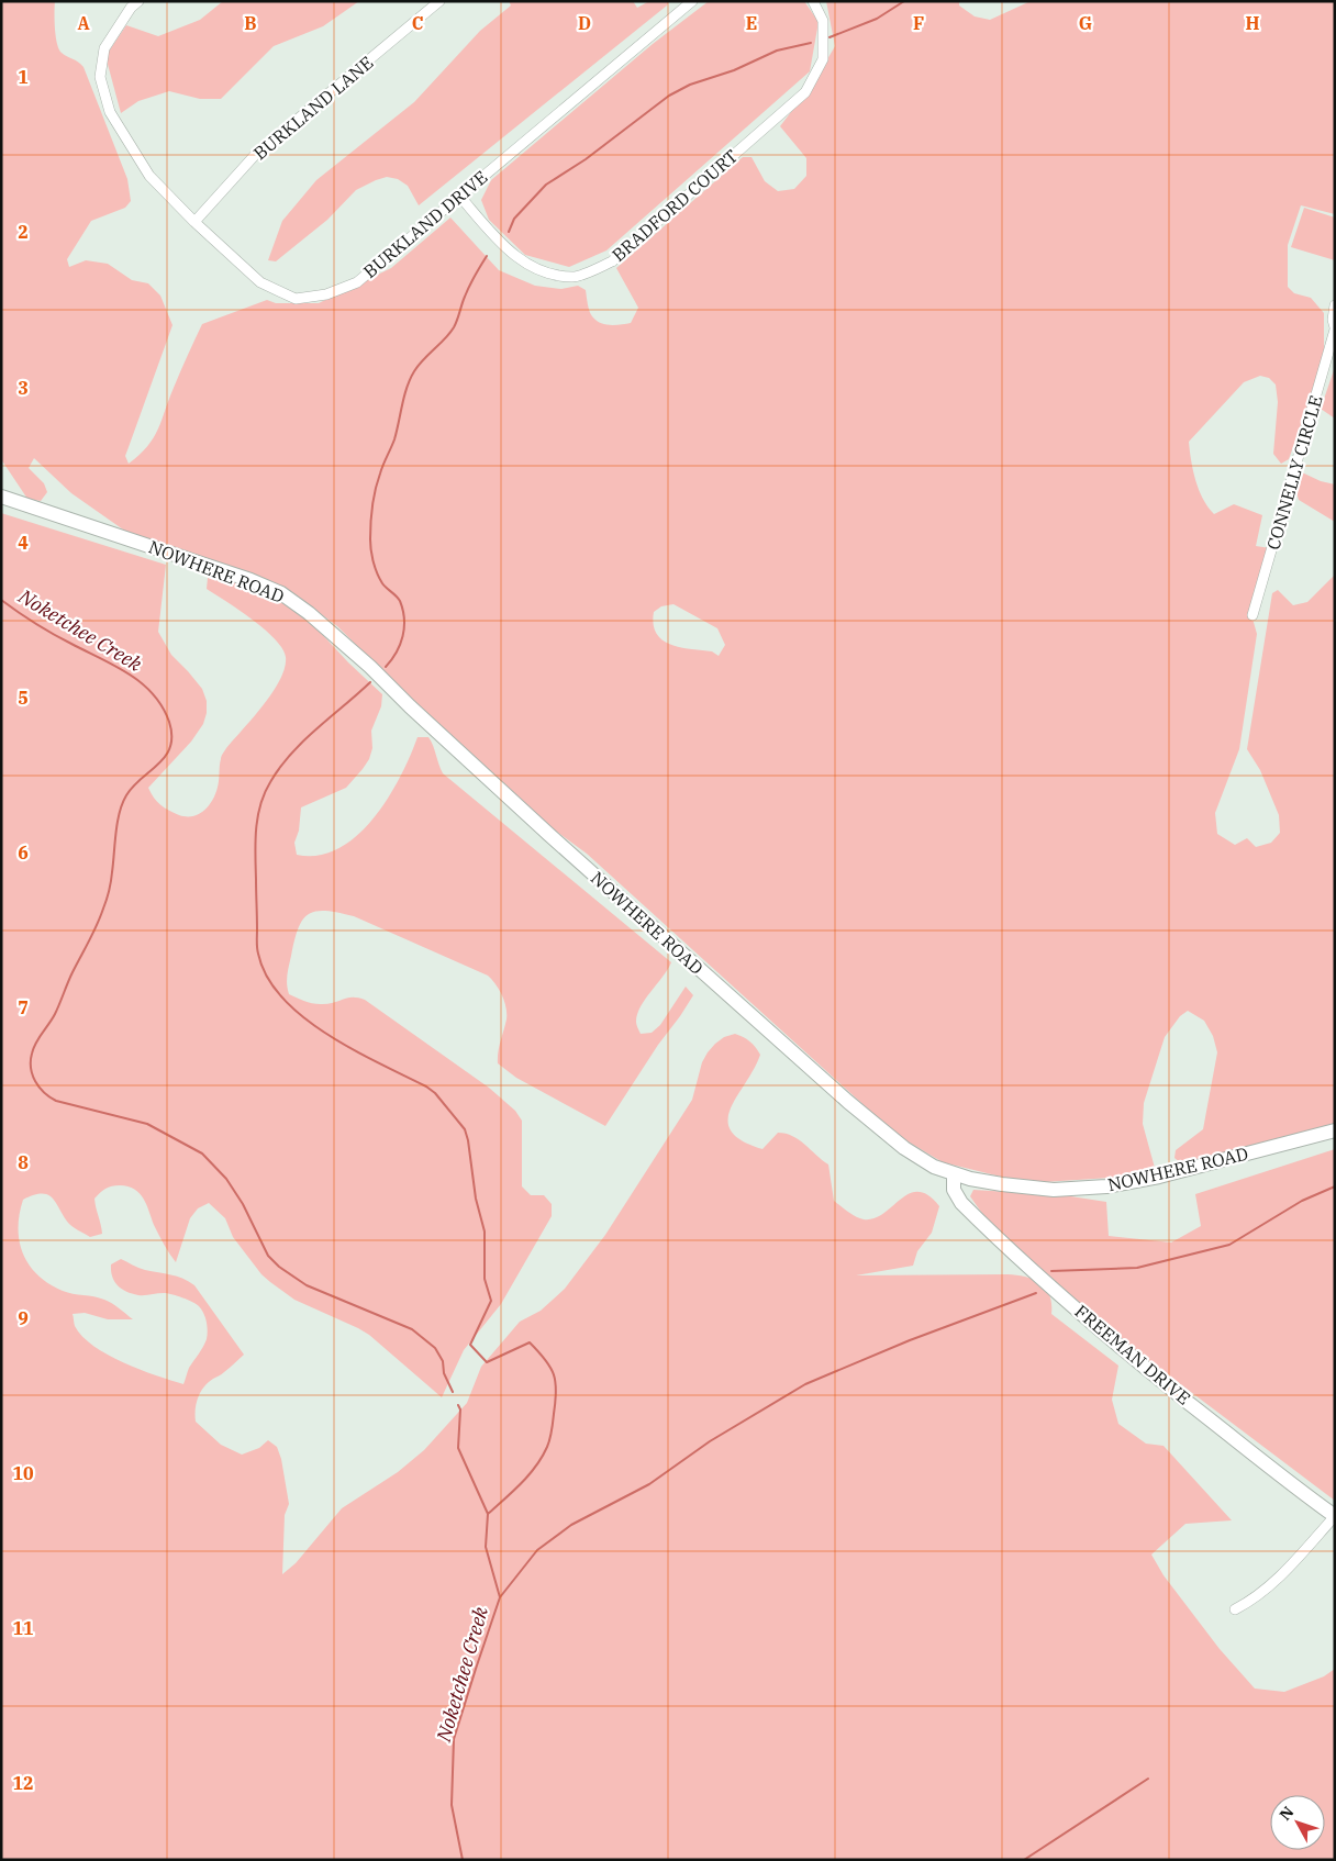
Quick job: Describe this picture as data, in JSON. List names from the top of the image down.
{
  "streets": {
    "street": [
      "BURKLAND LANE",
      "BRADFORD COURT",
      "BURKLAND DRIVE",
      "CONNELLY CIRCLE",
      "NOWHERE ROAD",
      "FREEMAN DRIVE"
    ]
  },
  "crossings": [
    ["BURKLAND LANE", "BURKLAND DRIVE"],
    ["BRADFORD COURT", "BURKLAND DRIVE"],
    ["NOWHERE ROAD", "FREEMAN DRIVE"]
  ],
  "water": ["Noketchee Creek"],
  "north": "top left",
  "grid": {
    "columns": [
      "A",
      "B",
      "C",
      "D",
      "E",
      "F",
      "G",
      "H"
    ],
    "rows": [
      "1",
      "2",
      "3",
      "4",
      "5",
      "6",
      "7",
      "8",
      "9",
      "10",
      "11",
      "12"
    ]
  }
}
